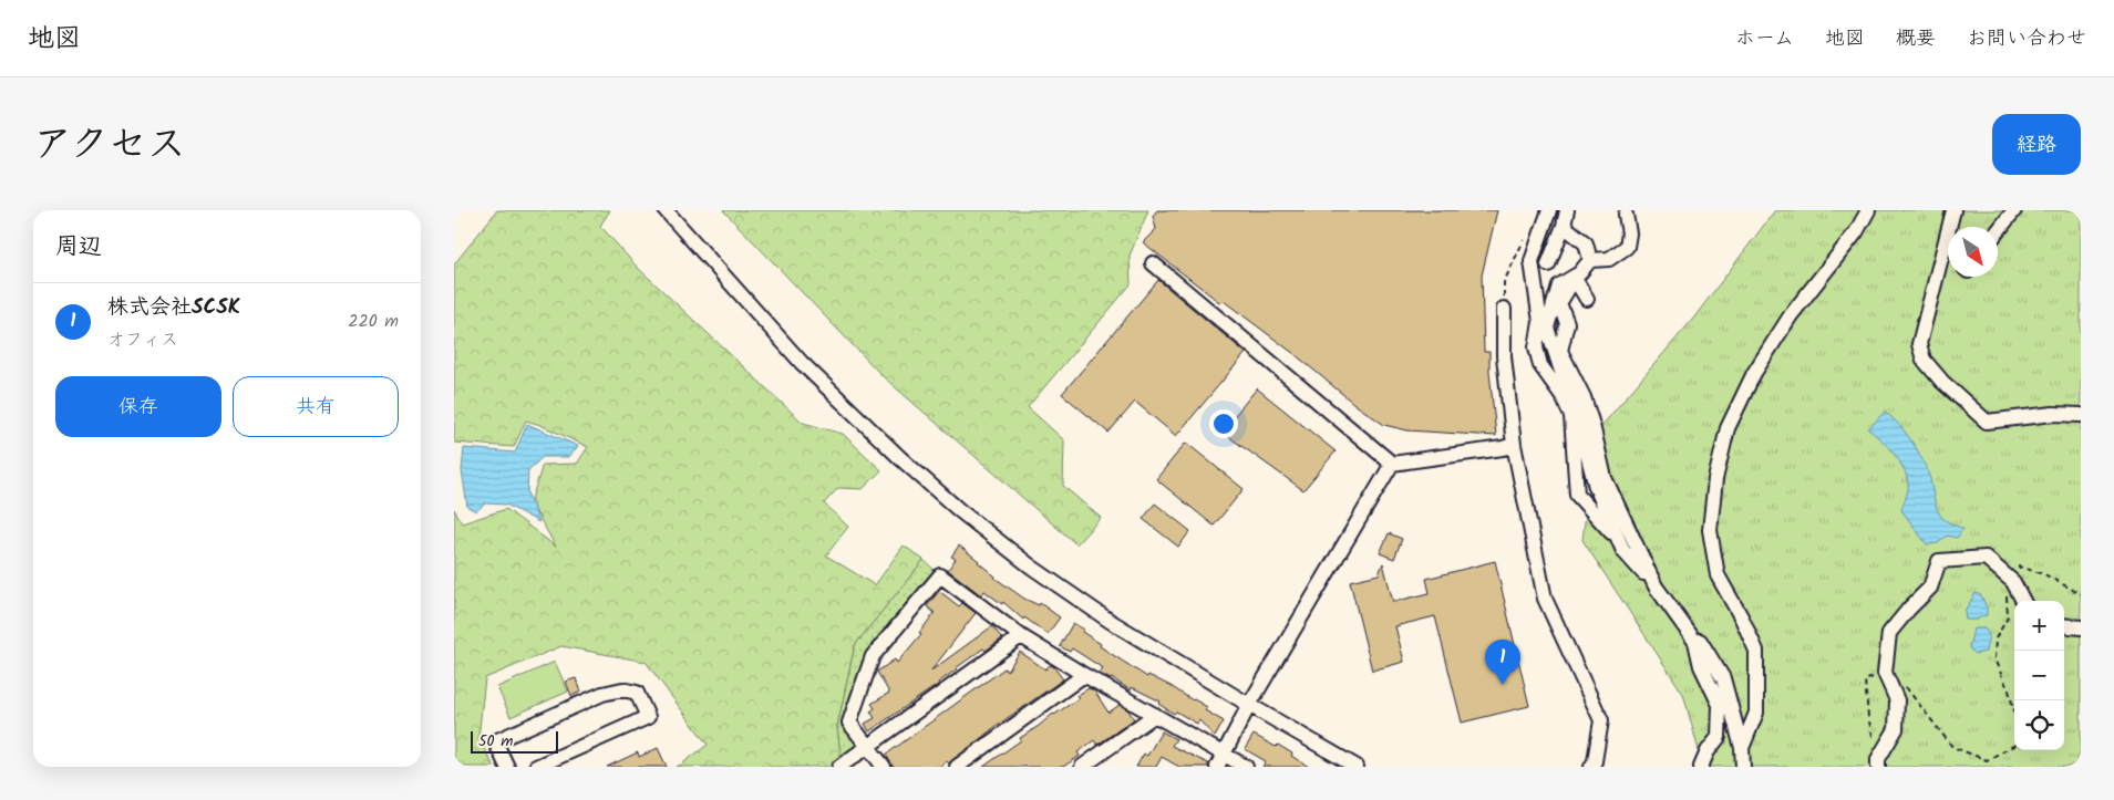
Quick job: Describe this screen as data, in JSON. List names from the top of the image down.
{
  "scale_bar": "50 m",
  "north": "bottom right",
  "page": {
    "header": "地図",
    "nav": [
      "ホーム",
      "地図",
      "概要",
      "お問い合わせ"
    ],
    "title": "アクセス",
    "buttons": [
      "経路",
      ["保存", "共有"]
    ],
    "heading": "周辺",
    "list": [
      {
        "mark": "1",
        "name": "株式会社SCSK",
        "note": "オフィス",
        "value": "220 m"
      }
    ],
    "map_buttons": ["+", "−"],
    "pins": "1",
    "scale": "50 m"
  }
}
